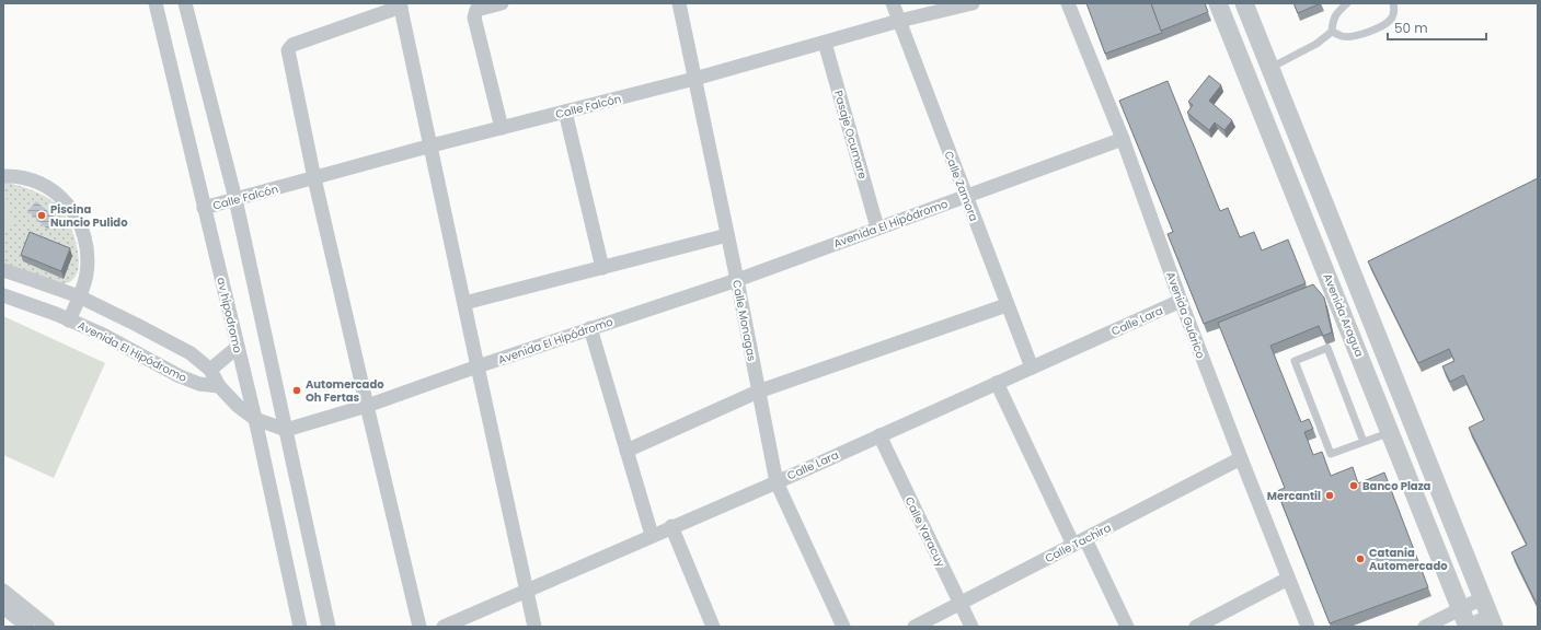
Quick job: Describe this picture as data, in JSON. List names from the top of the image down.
{
  "streets": {
    "street": [
      "Calle Falcón",
      "Pasaje Ocumare",
      "Calle Zamora",
      "Avenida El Hipódromo",
      "av hipodromo",
      "Avenida Guárico",
      "Avenida Aragua",
      "Calle Monagas",
      "Calle Lara",
      "Calle Yaracuy",
      "Calle Tachira"
    ]
  },
  "crossings": [
    ["Calle Falcón", "Pasaje Ocumare"],
    ["Calle Falcón", "Calle Zamora"],
    ["Calle Falcón", "av hipodromo"],
    ["Calle Falcón", "Calle Monagas"],
    ["Pasaje Ocumare", "Avenida El Hipódromo"],
    ["Calle Zamora", "Avenida El Hipódromo"],
    ["Calle Zamora", "Calle Lara"],
    ["Avenida El Hipódromo", "Avenida Guárico"],
    ["Avenida El Hipódromo", "Calle Monagas"],
    ["Avenida Guárico", "Calle Lara"],
    ["Avenida Guárico", "Calle Tachira"],
    ["Calle Monagas", "Calle Lara"],
    ["Calle Lara", "Calle Yaracuy"],
    ["Calle Yaracuy", "Calle Tachira"]
  ],
  "places": [
    "Piscina Nuncio Pulido",
    "Automercado Oh Fertas",
    "Banco Plaza",
    "Mercantil",
    "Catania Automercado"
  ],
  "scale_bar": "50 m"
}
